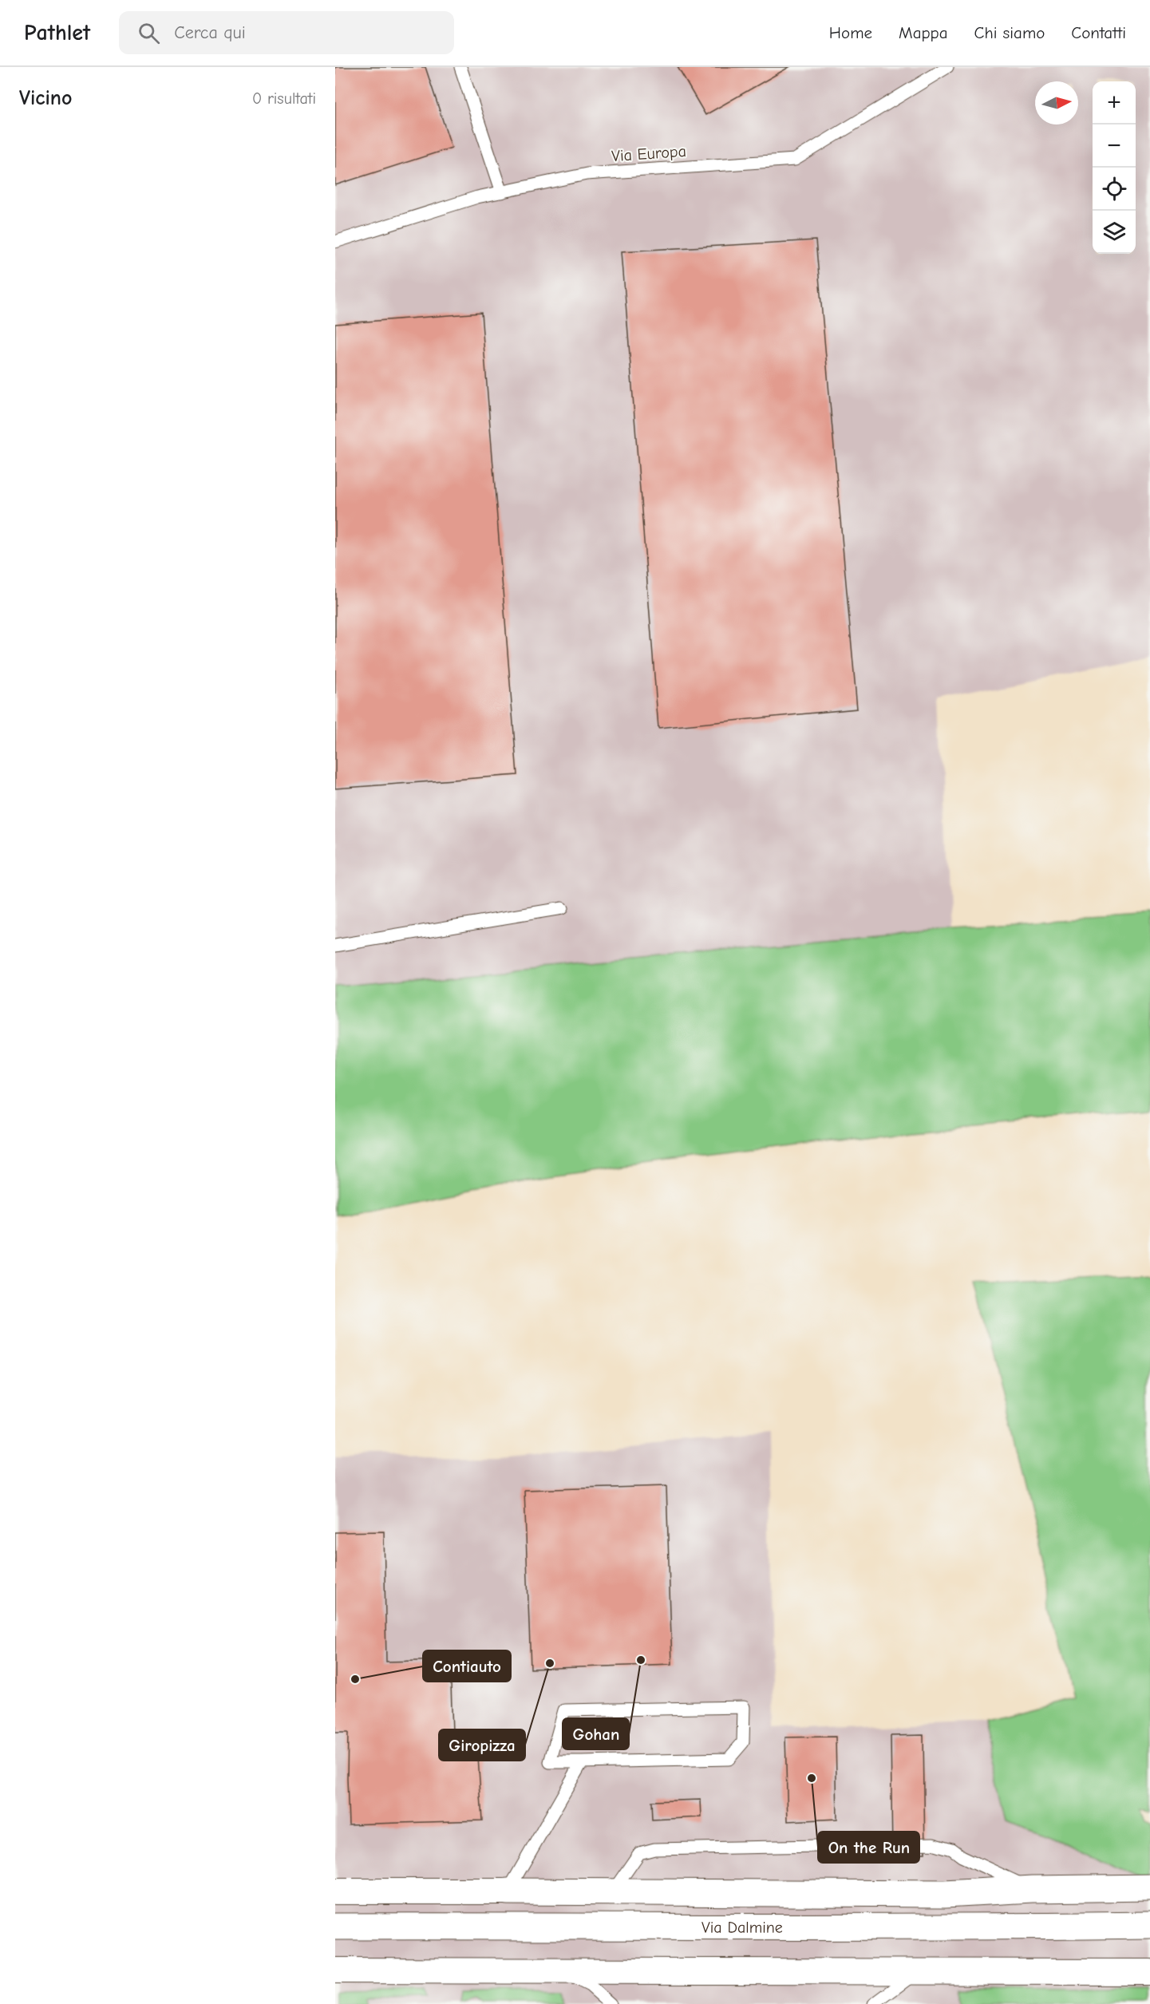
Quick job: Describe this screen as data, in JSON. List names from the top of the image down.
{
  "streets": {
    "highway": ["Via Dalmine"],
    "lane": ["Via Europa"]
  },
  "places": [
    "Gohan",
    "Giropizza",
    "Contiauto",
    "On the Run"
  ],
  "north": "right",
  "page": {
    "header": "Pathlet",
    "search": "Cerca qui",
    "nav": [
      "Home",
      "Mappa",
      "Chi siamo",
      "Contatti"
    ],
    "heading": ["Vicino", "0 risultati"],
    "map_buttons": ["+", "−"]
  }
}
